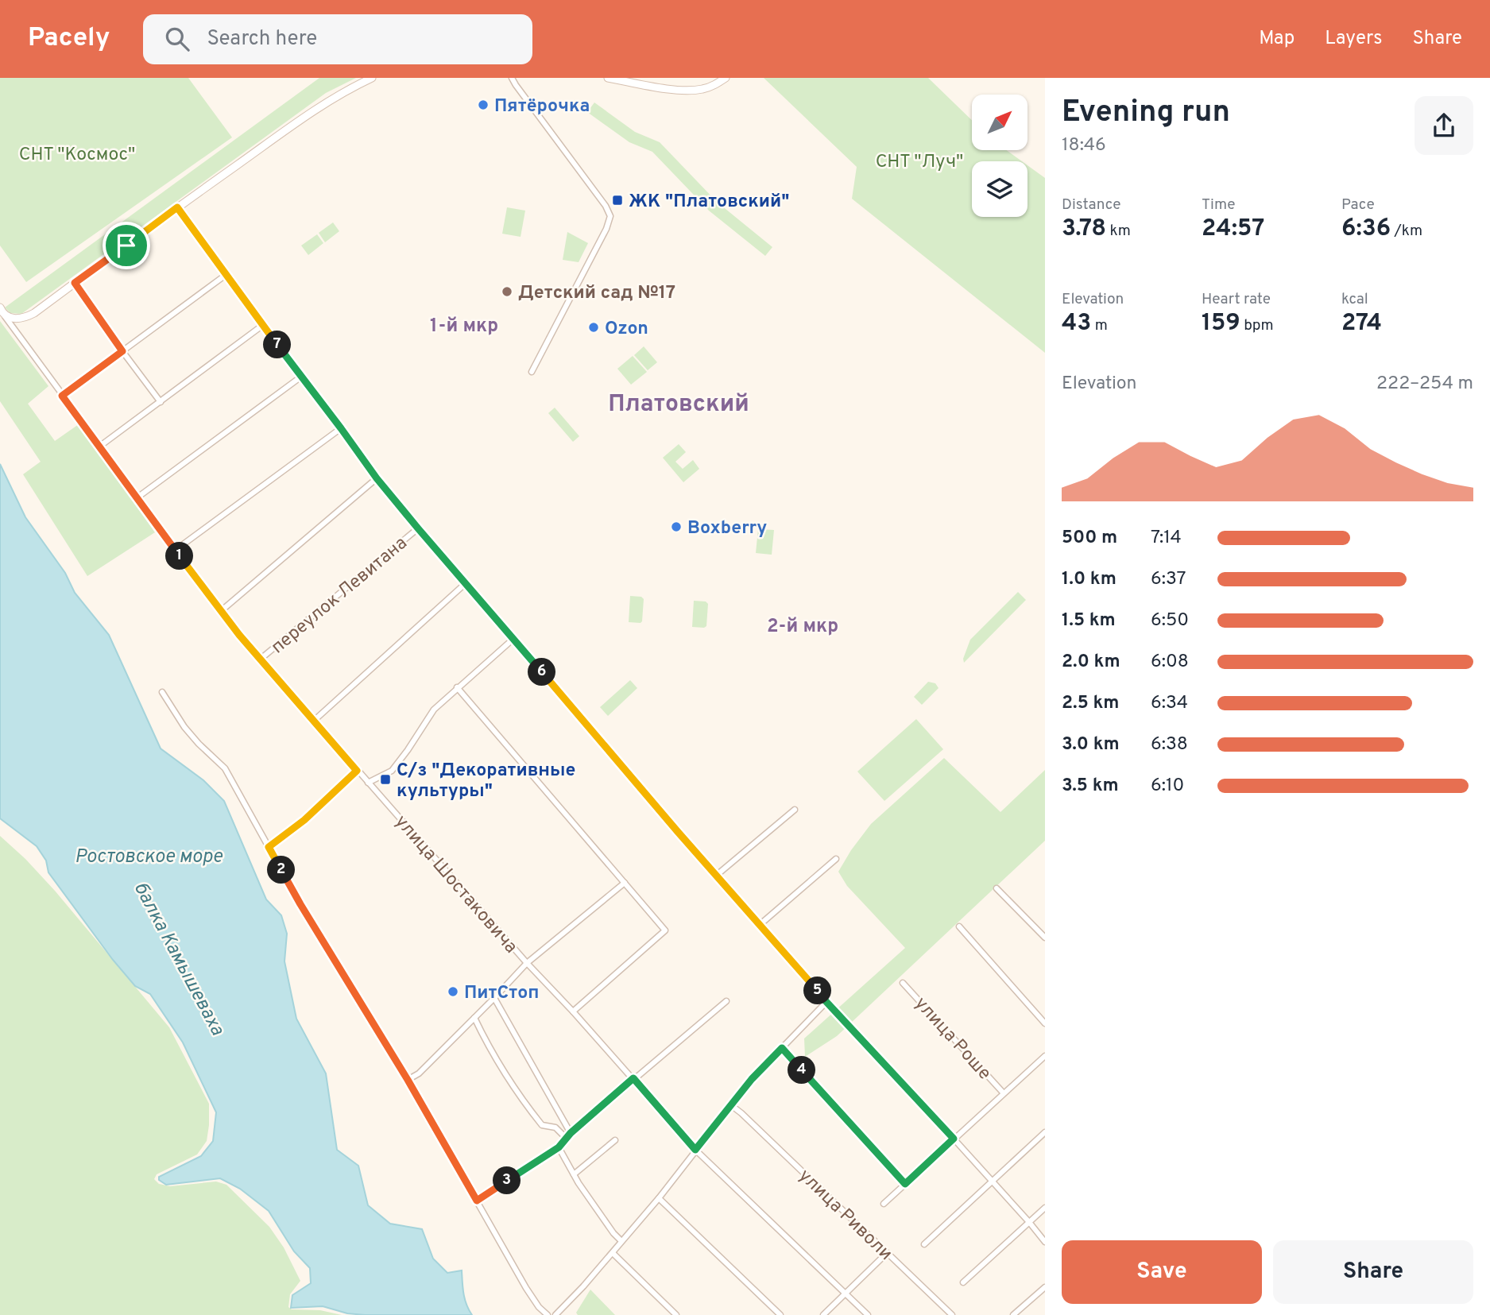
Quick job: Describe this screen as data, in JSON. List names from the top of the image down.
{
  "streets": {
    "street": [
      "переулок Левитана",
      "улица Шостаковича",
      "улица Роше",
      "улица Риволи"
    ]
  },
  "crossings": [
    ["переулок Левитана", "улица Шостаковича"]
  ],
  "districts": ["1-й мкр", "Платовский", "2-й мкр"],
  "water": ["Ростовское море", "балка Камышеваха"],
  "parks": ["СНТ \"Космос\"", "СНТ \"Луч\""],
  "places": {
    "other": [
      "Пятёрочка",
      "Детский сад №17",
      "Ozon",
      "Boxberry",
      "ПитСтоп"
    ],
    "transit": ["ЖК \"Платовский\"", "С/з \"Декоративные культуры\""]
  },
  "north": "top right",
  "page": {
    "header": "Pacely",
    "search": "Search here",
    "nav": ["Map", "Layers", "Share"],
    "heading": ["Evening run", "18:46"],
    "stats": [
      ["Distance", "3.78 km"],
      ["Time", "24:57"],
      ["Pace", "6:36 /km"],
      ["Elevation", "43 m"],
      ["Heart rate", "159 bpm"],
      ["kcal", "274"]
    ],
    "pins": [
      "7",
      "1",
      "6",
      "2",
      "5",
      "4",
      "3"
    ],
    "chart": ["Elevation", "222–254 m"],
    "list": [
      {
        "name": "500 m",
        "note": "7:14"
      },
      {
        "name": "1.0 km",
        "note": "6:37"
      },
      {
        "name": "1.5 km",
        "note": "6:50"
      },
      {
        "name": "2.0 km",
        "note": "6:08"
      },
      {
        "name": "2.5 km",
        "note": "6:34"
      },
      {
        "name": "3.0 km",
        "note": "6:38"
      },
      {
        "name": "3.5 km",
        "note": "6:10"
      }
    ],
    "buttons": ["Save", "Share"]
  }
}
